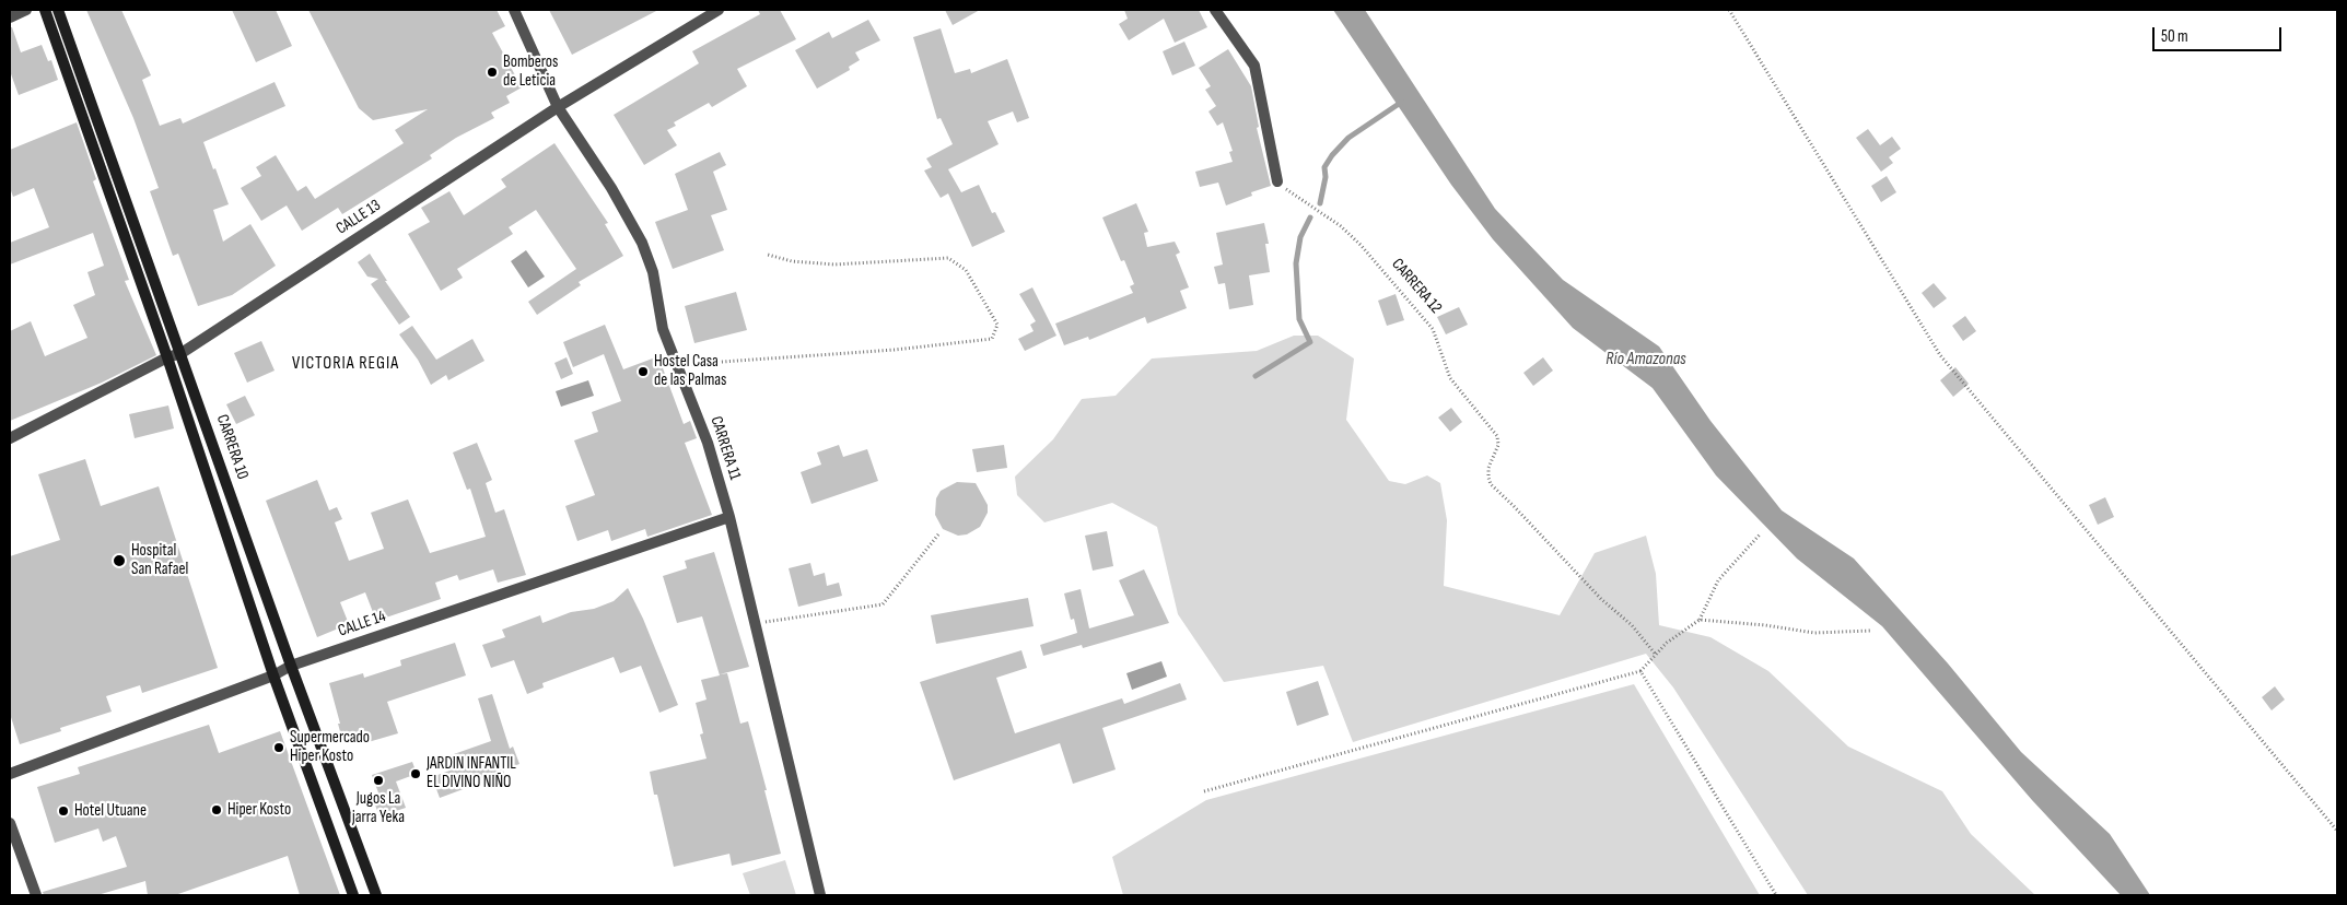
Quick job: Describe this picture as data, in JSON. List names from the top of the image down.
{
  "streets": {
    "main road": ["CARRERA 10"],
    "street": ["CALLE 13", "CARRERA 11", "CALLE 14"],
    "path": ["CARRERA 12"]
  },
  "crossings": [
    ["CALLE 13", "CARRERA 10"],
    ["CALLE 13", "CARRERA 11"],
    ["CARRERA 10", "CALLE 14"],
    ["CARRERA 11", "CALLE 14"]
  ],
  "districts": ["VICTORIA REGIA"],
  "water": ["Río Amazonas"],
  "places": [
    "Bomberos de Leticia",
    "Hostel Casa de las Palmas",
    "Hospital San Rafael",
    "Supermercado Hiper Kosto",
    "JARDIN INFANTIL EL DIVINO NIÑO",
    "Jugos La jarra Yeka",
    "Hiper Kosto",
    "Hotel Utuane"
  ],
  "scale_bar": "50 m"
}
